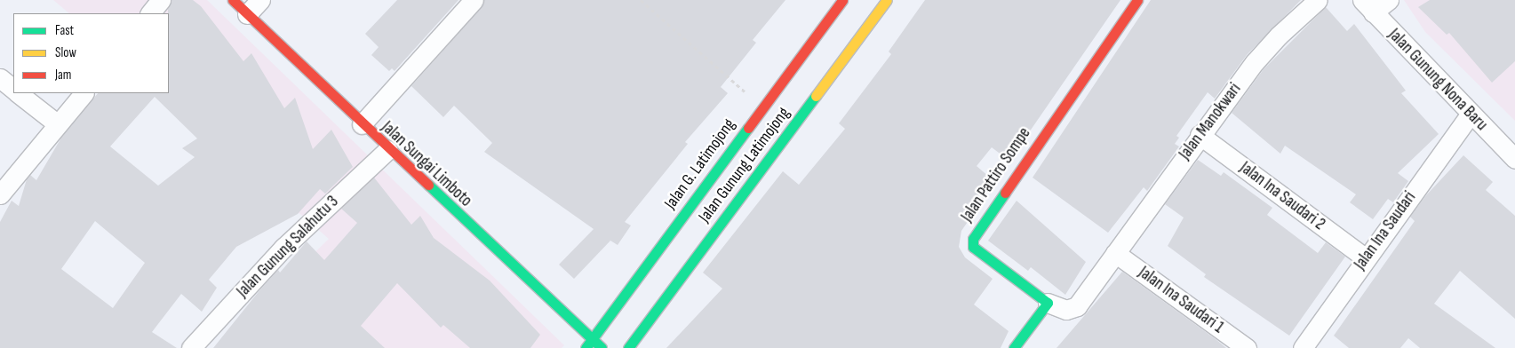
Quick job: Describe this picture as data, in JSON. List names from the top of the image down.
{
  "streets": {
    "street": [
      "Jalan Gunung Nona Baru",
      "Jalan Manokwari",
      "Jalan Sungai Limboto",
      "Jalan G. Latimojong",
      "Jalan Gunung Latimojong",
      "Jalan Pattiro Sompe",
      "Jalan Ina Saudari 2",
      "Jalan Ina Saudari",
      "Jalan Gunung Salahutu 3",
      "Jalan Ina Saudari 1"
    ]
  },
  "crossings": [
    ["Jalan Gunung Nona Baru", "Jalan Ina Saudari"],
    ["Jalan Manokwari", "Jalan Pattiro Sompe"],
    ["Jalan Manokwari", "Jalan Ina Saudari 2"],
    ["Jalan Manokwari", "Jalan Ina Saudari 1"],
    ["Jalan Sungai Limboto", "Jalan G. Latimojong"],
    ["Jalan Sungai Limboto", "Jalan Gunung Salahutu 3"],
    ["Jalan Ina Saudari 2", "Jalan Ina Saudari"]
  ],
  "legend": ["Fast", "Slow", "Jam"]
}
